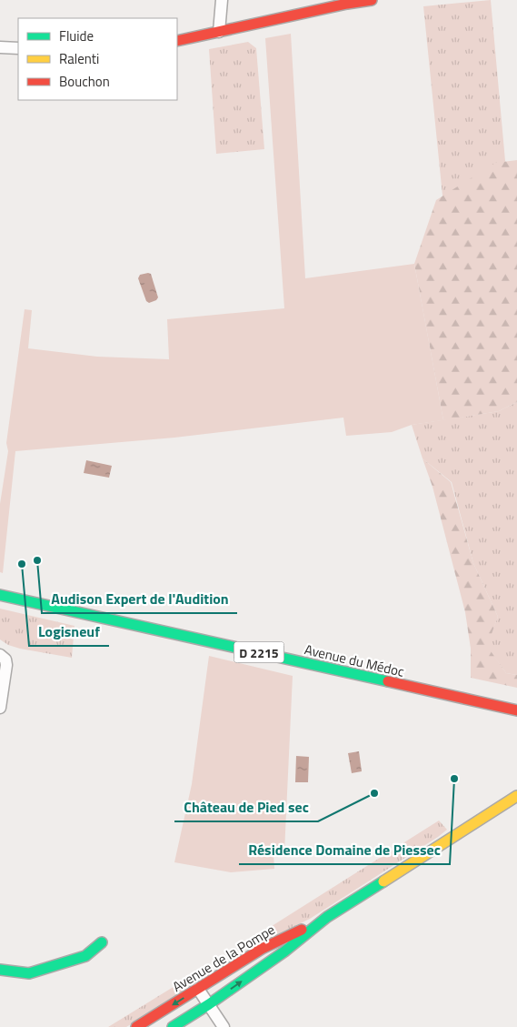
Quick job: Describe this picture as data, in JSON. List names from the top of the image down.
{
  "streets": {
    "street": ["D 2215", "Avenue du Médoc", "Avenue de la Pompe"]
  },
  "places": [
    "Audison Expert de l'Audition",
    "Logisneuf",
    "Résidence Domaine de Piessec",
    "Château de Pied sec"
  ],
  "legend": ["Fluide", "Ralenti", "Bouchon"]
}
